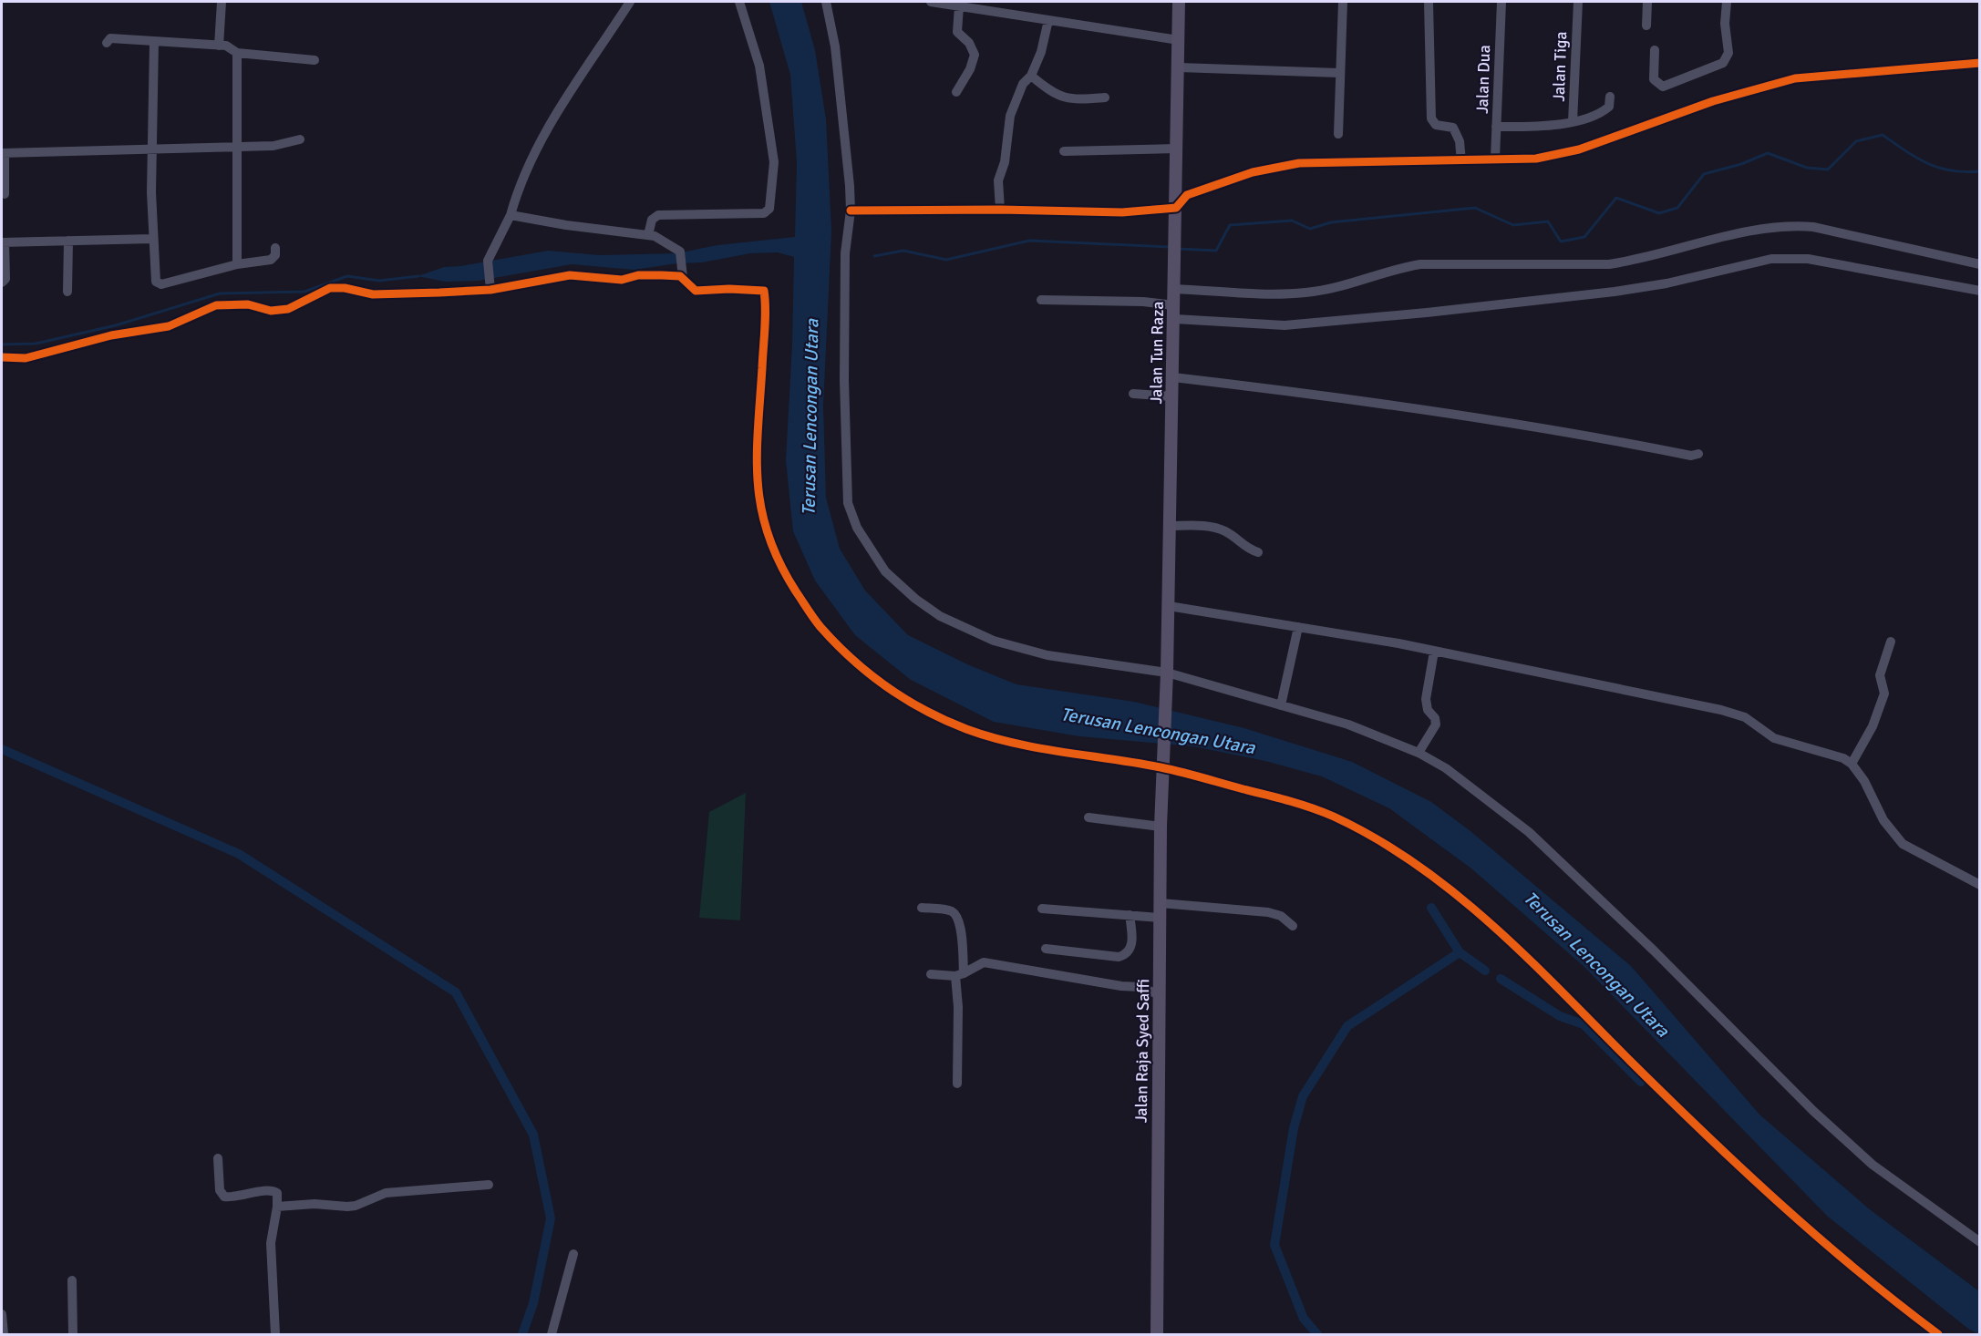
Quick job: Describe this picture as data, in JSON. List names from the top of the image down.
{
  "streets": {
    "main road": ["Jalan Tun Raza", "Jalan Raja Syed Saffi"],
    "street": ["Jalan Tiga", "Jalan Dua"]
  },
  "crossings": [
    ["Jalan Tiga", "Jalan Dua"],
    ["Jalan Tun Raza", "Jalan Raja Syed Saffi"]
  ],
  "water": ["Terusan Lencongan Utara"]
}
